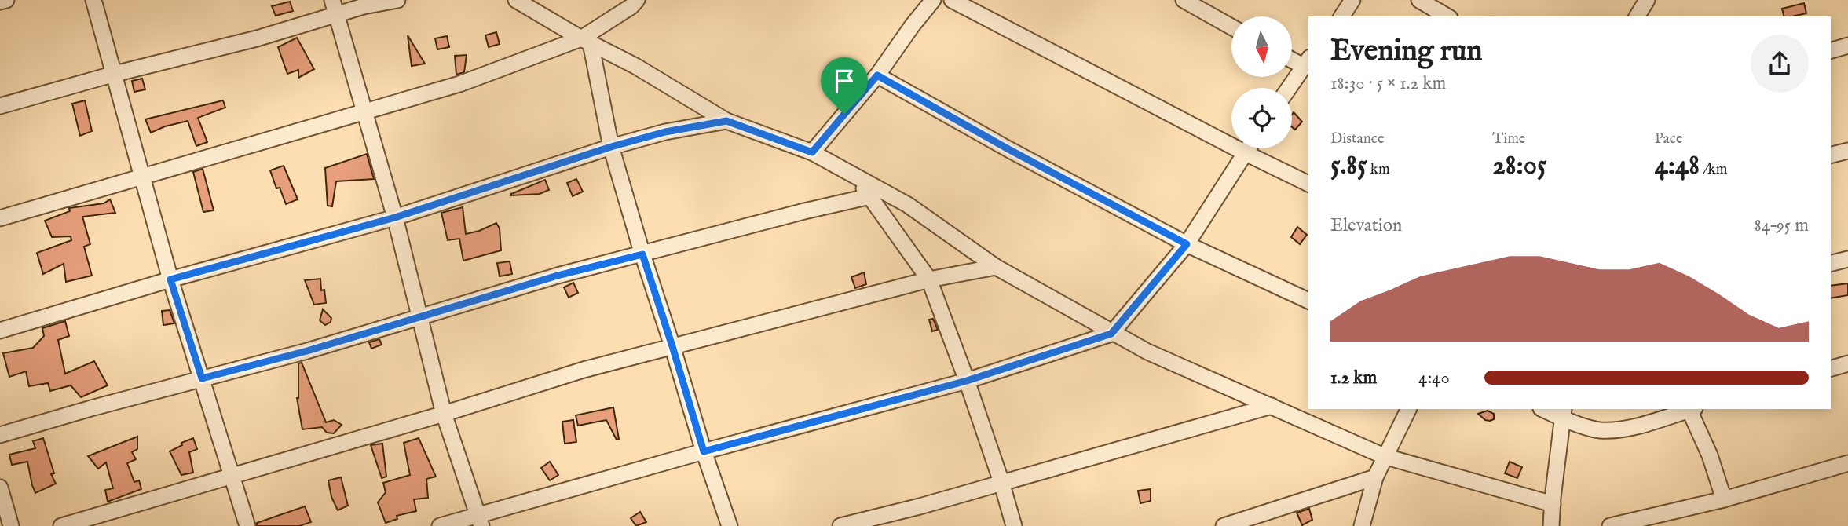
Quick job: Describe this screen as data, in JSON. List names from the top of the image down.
{
  "north": "bottom",
  "page": {
    "heading": ["Evening run", "18:30 · 5 × 1.2 km"],
    "stats": [
      ["Distance", "5.85 km"],
      ["Time", "28:05"],
      ["Pace", "4:48 /km"]
    ],
    "chart": ["Elevation", "84–95 m"],
    "list": [
      {
        "name": "1.2 km",
        "note": "4:40"
      }
    ]
  }
}
